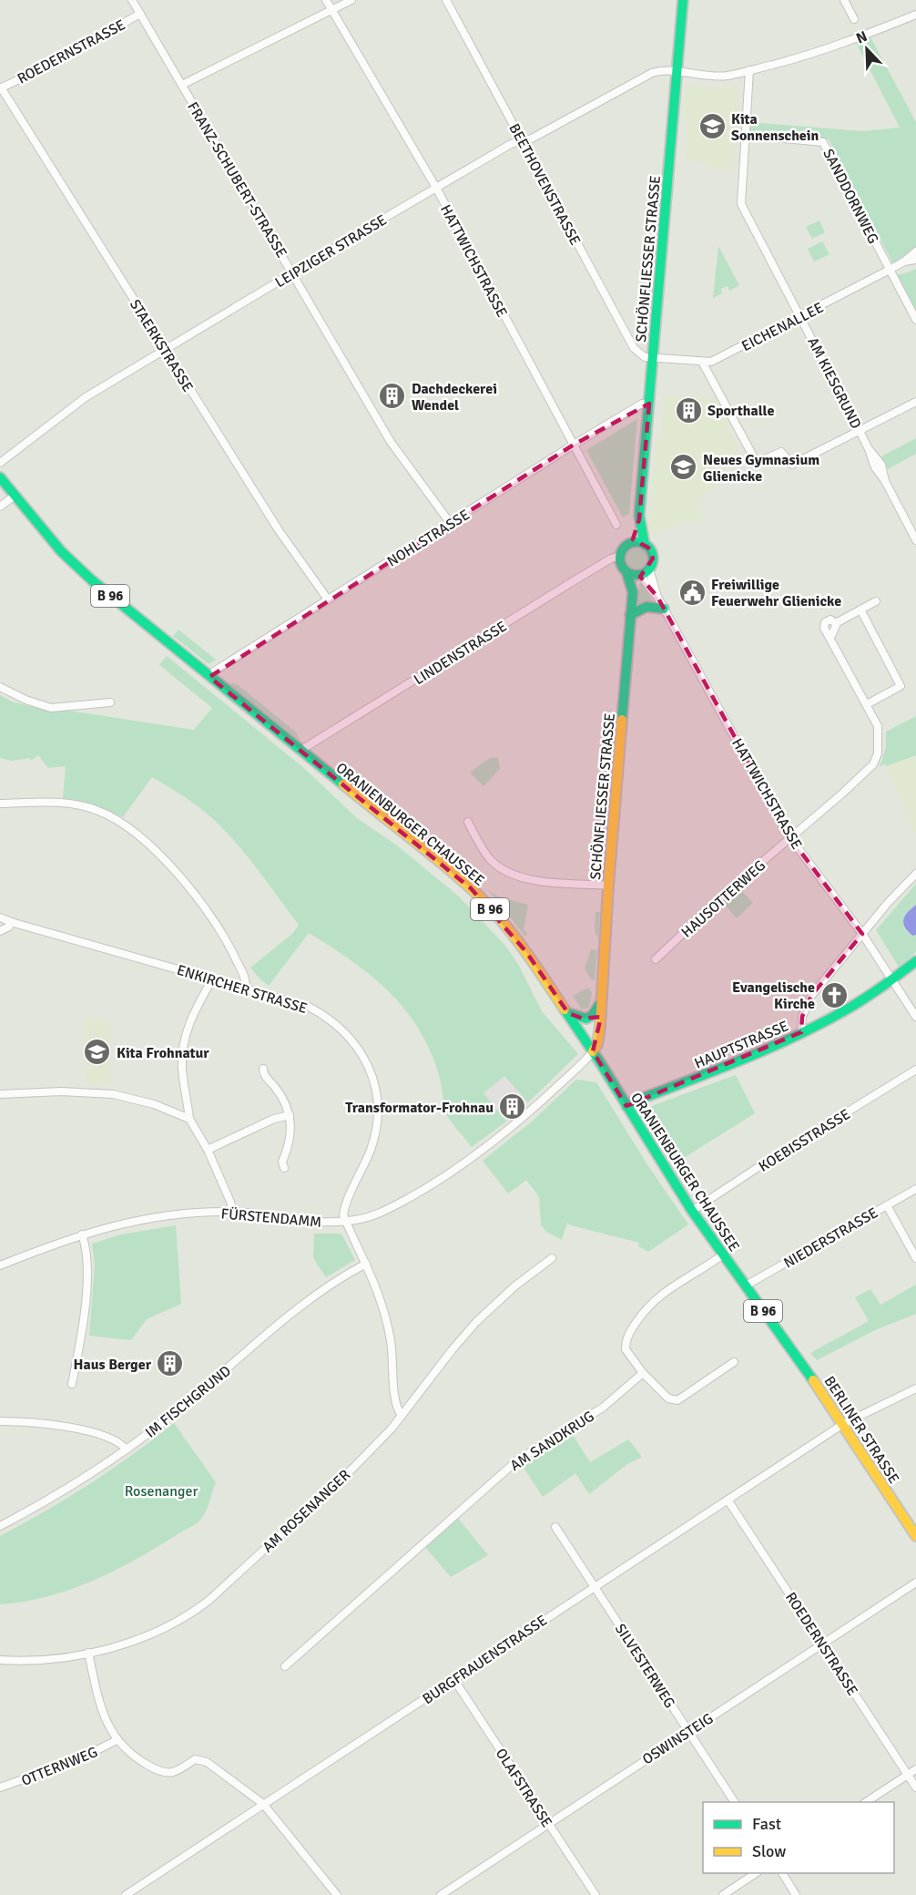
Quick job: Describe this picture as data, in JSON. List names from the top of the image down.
{
  "streets": {
    "main road": [
      "SCHÖNFLIESSER STRASSE",
      "B 96",
      "ORANIENBURGER CHAUSSEE",
      "HAUPTSTRASSE",
      "BERLINER STRASSE"
    ],
    "street": [
      "ROEDERNSTRASSE",
      "FRANZ-SCHUBERT-STRASSE",
      "BEETHOVENSTRASSE",
      "SANDDORNWEG",
      "LEIPZIGER STRASSE",
      "HATTWICHSTRASSE",
      "EICHENALLEE",
      "STAERKSTRASSE",
      "AM KIESGRUND",
      "NOHLSTRASSE",
      "LINDENSTRASSE",
      "HAUSOTTERWEG",
      "ENKIRCHER STRASSE",
      "KOEBISSTRASSE",
      "FÜRSTENDAMM",
      "NIEDERSTRASSE",
      "IM FISCHGRUND",
      "AM SANDKRUG",
      "AM ROSENANGER",
      "BURGFRAUENSTRASSE",
      "SILVESTERWEG",
      "OSWINSTEIG",
      "OTTERNWEG",
      "OLAFSTRASSE"
    ]
  },
  "crossings": [
    ["ROEDERNSTRASSE", "FRANZ-SCHUBERT-STRASSE"],
    ["ROEDERNSTRASSE", "STAERKSTRASSE"],
    ["ROEDERNSTRASSE", "BURGFRAUENSTRASSE"],
    ["ROEDERNSTRASSE", "OSWINSTEIG"],
    ["FRANZ-SCHUBERT-STRASSE", "LEIPZIGER STRASSE"],
    ["FRANZ-SCHUBERT-STRASSE", "NOHLSTRASSE"],
    ["BEETHOVENSTRASSE", "LEIPZIGER STRASSE"],
    ["BEETHOVENSTRASSE", "SCHÖNFLIESSER STRASSE"],
    ["BEETHOVENSTRASSE", "EICHENALLEE"],
    ["SANDDORNWEG", "EICHENALLEE"],
    ["SANDDORNWEG", "AM KIESGRUND"],
    ["LEIPZIGER STRASSE", "SCHÖNFLIESSER STRASSE"],
    ["LEIPZIGER STRASSE", "HATTWICHSTRASSE"],
    ["LEIPZIGER STRASSE", "STAERKSTRASSE"],
    ["LEIPZIGER STRASSE", "AM KIESGRUND"],
    ["SCHÖNFLIESSER STRASSE", "HATTWICHSTRASSE"],
    ["SCHÖNFLIESSER STRASSE", "EICHENALLEE"],
    ["SCHÖNFLIESSER STRASSE", "NOHLSTRASSE"],
    ["SCHÖNFLIESSER STRASSE", "LINDENSTRASSE"],
    ["SCHÖNFLIESSER STRASSE", "ORANIENBURGER CHAUSSEE"],
    ["SCHÖNFLIESSER STRASSE", "FÜRSTENDAMM"],
    ["HATTWICHSTRASSE", "NOHLSTRASSE"],
    ["HATTWICHSTRASSE", "LINDENSTRASSE"],
    ["HATTWICHSTRASSE", "HAUSOTTERWEG"],
    ["HATTWICHSTRASSE", "HAUPTSTRASSE"],
    ["EICHENALLEE", "AM KIESGRUND"],
    ["STAERKSTRASSE", "NOHLSTRASSE"],
    ["NOHLSTRASSE", "ORANIENBURGER CHAUSSEE"],
    ["LINDENSTRASSE", "ORANIENBURGER CHAUSSEE"],
    ["ORANIENBURGER CHAUSSEE", "HAUPTSTRASSE"],
    ["ORANIENBURGER CHAUSSEE", "KOEBISSTRASSE"],
    ["ORANIENBURGER CHAUSSEE", "FÜRSTENDAMM"],
    ["ORANIENBURGER CHAUSSEE", "NIEDERSTRASSE"],
    ["ORANIENBURGER CHAUSSEE", "BERLINER STRASSE"],
    ["ENKIRCHER STRASSE", "FÜRSTENDAMM"],
    ["BERLINER STRASSE", "BURGFRAUENSTRASSE"],
    ["BURGFRAUENSTRASSE", "SILVESTERWEG"],
    ["BURGFRAUENSTRASSE", "OLAFSTRASSE"],
    ["SILVESTERWEG", "OSWINSTEIG"],
    ["OSWINSTEIG", "OLAFSTRASSE"]
  ],
  "parks": ["Rosenanger"],
  "places": {
    "school or university": ["Kita Sonnenschein", "Neues Gymnasium Glienicke", "Kita Frohnatur"],
    "building": [
      "Dachdeckerei Wendel",
      "Sporthalle",
      "Transformator-Frohnau",
      "Haus Berger"
    ],
    "public building": ["Freiwillige Feuerwehr Glienicke"],
    "church": ["Evangelische Kirche"]
  },
  "legend": ["Fast", "Slow"],
  "north": "top left"
}
